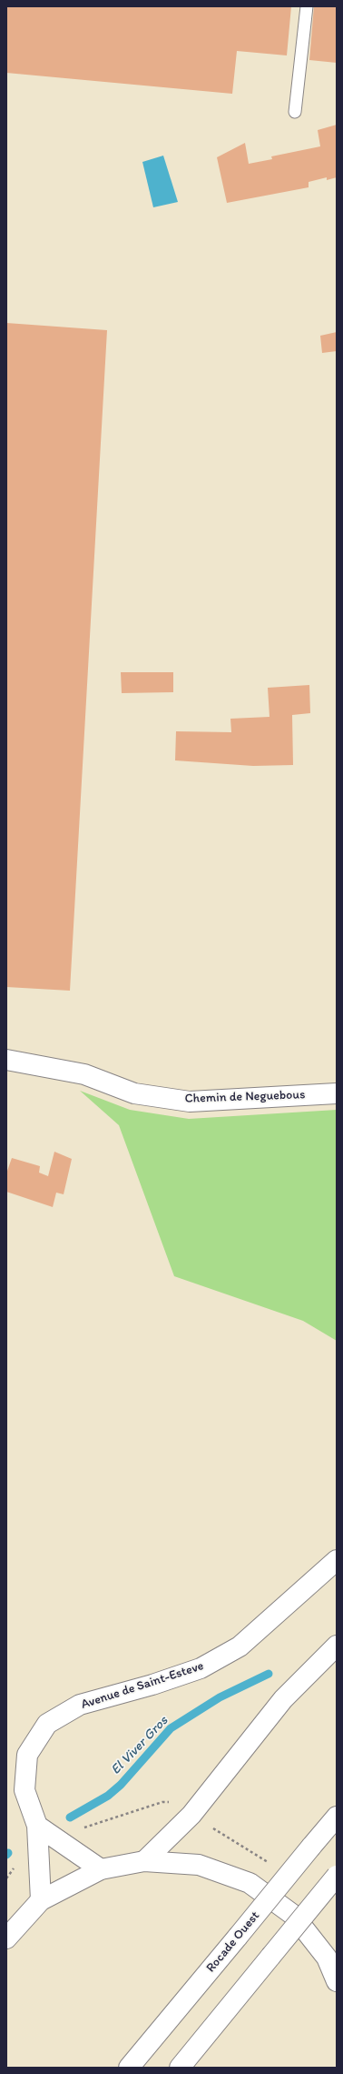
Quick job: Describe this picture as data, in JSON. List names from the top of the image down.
{
  "streets": {
    "main road": ["Chemin de Neguebous", "Avenue de Saint-Esteve", "Rocade Ouest"]
  },
  "water": ["El Viver Gros"]
}
